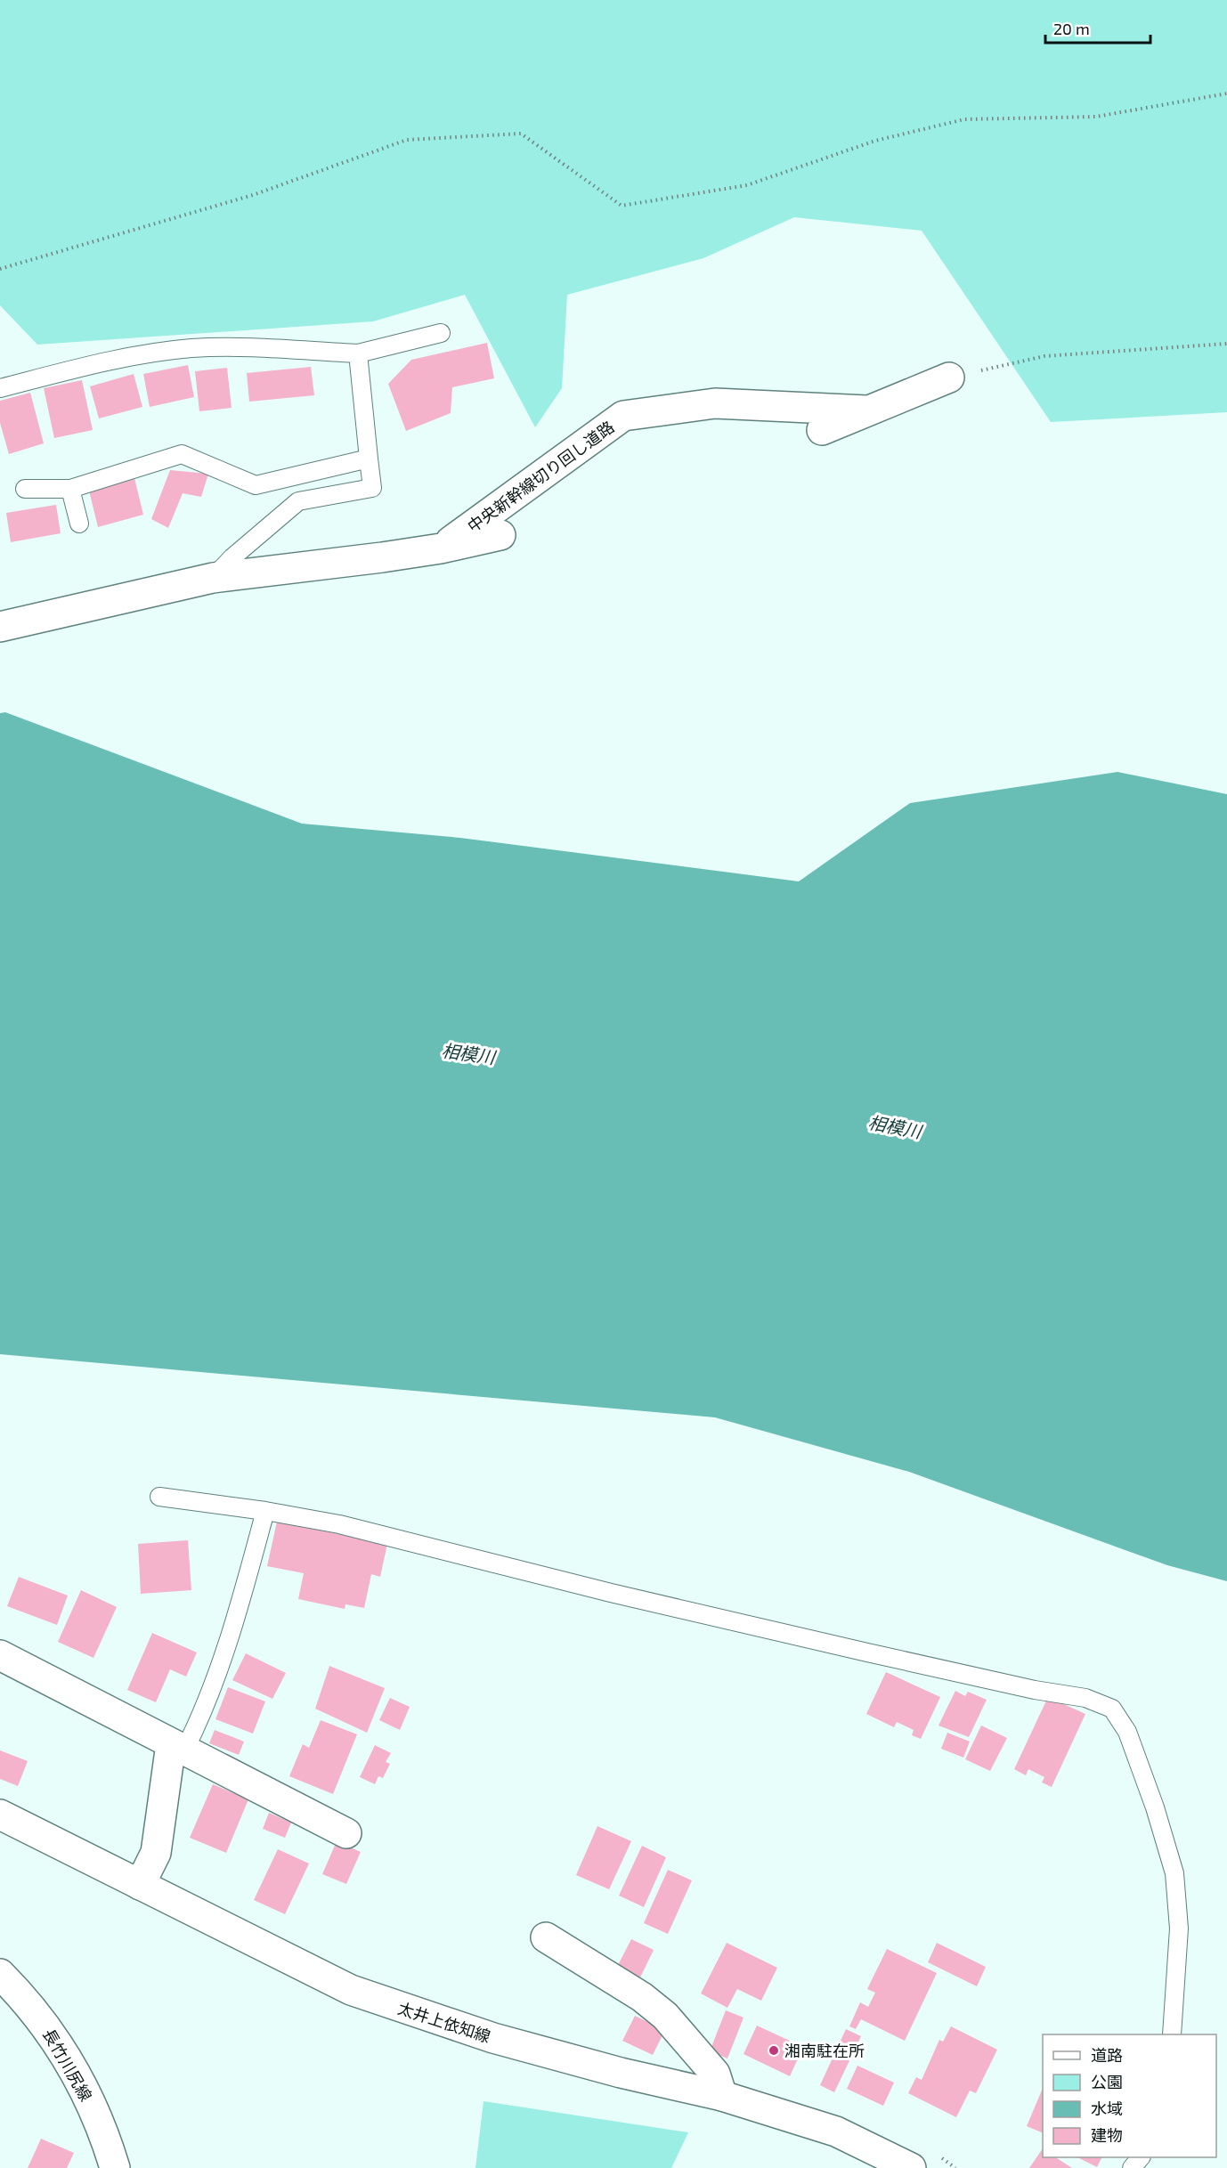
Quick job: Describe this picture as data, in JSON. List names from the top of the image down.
{
  "streets": {
    "street": ["中央新幹線切り回し道路", "太井上依知線", "長竹川尻線"]
  },
  "water": ["相模川"],
  "places": ["湘南駐在所"],
  "legend": [
    "道路",
    "公園",
    "水域",
    "建物"
  ],
  "scale_bar": "20 m"
}
